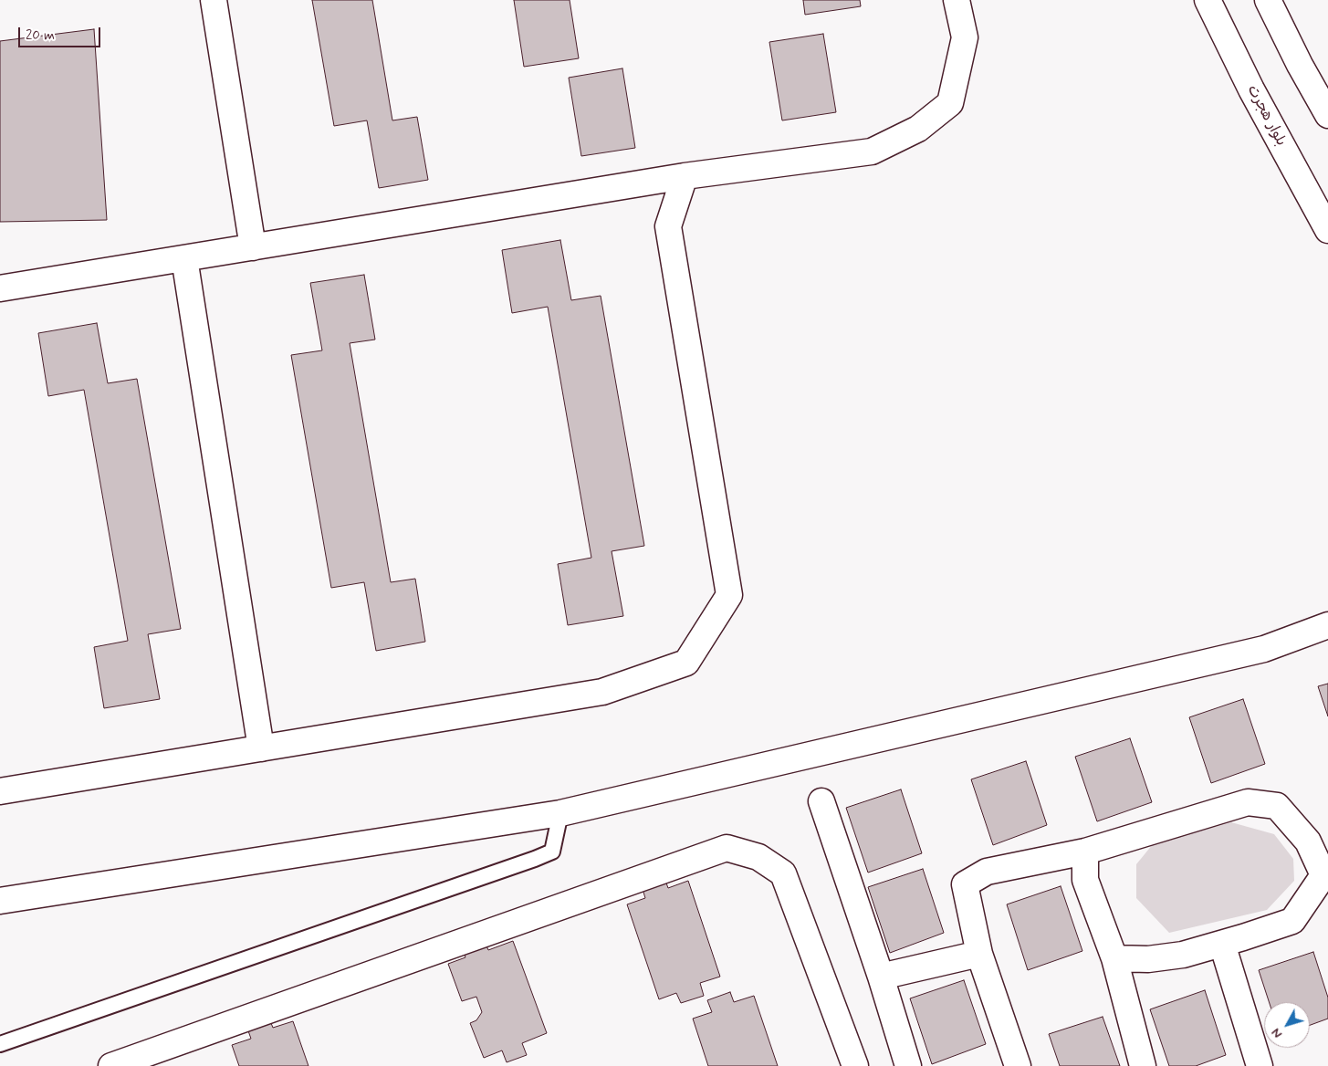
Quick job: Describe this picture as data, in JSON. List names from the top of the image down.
{
  "streets": {
    "street": ["بلوار هجرت"]
  },
  "scale_bar": "20 m",
  "north": "bottom left"
}
